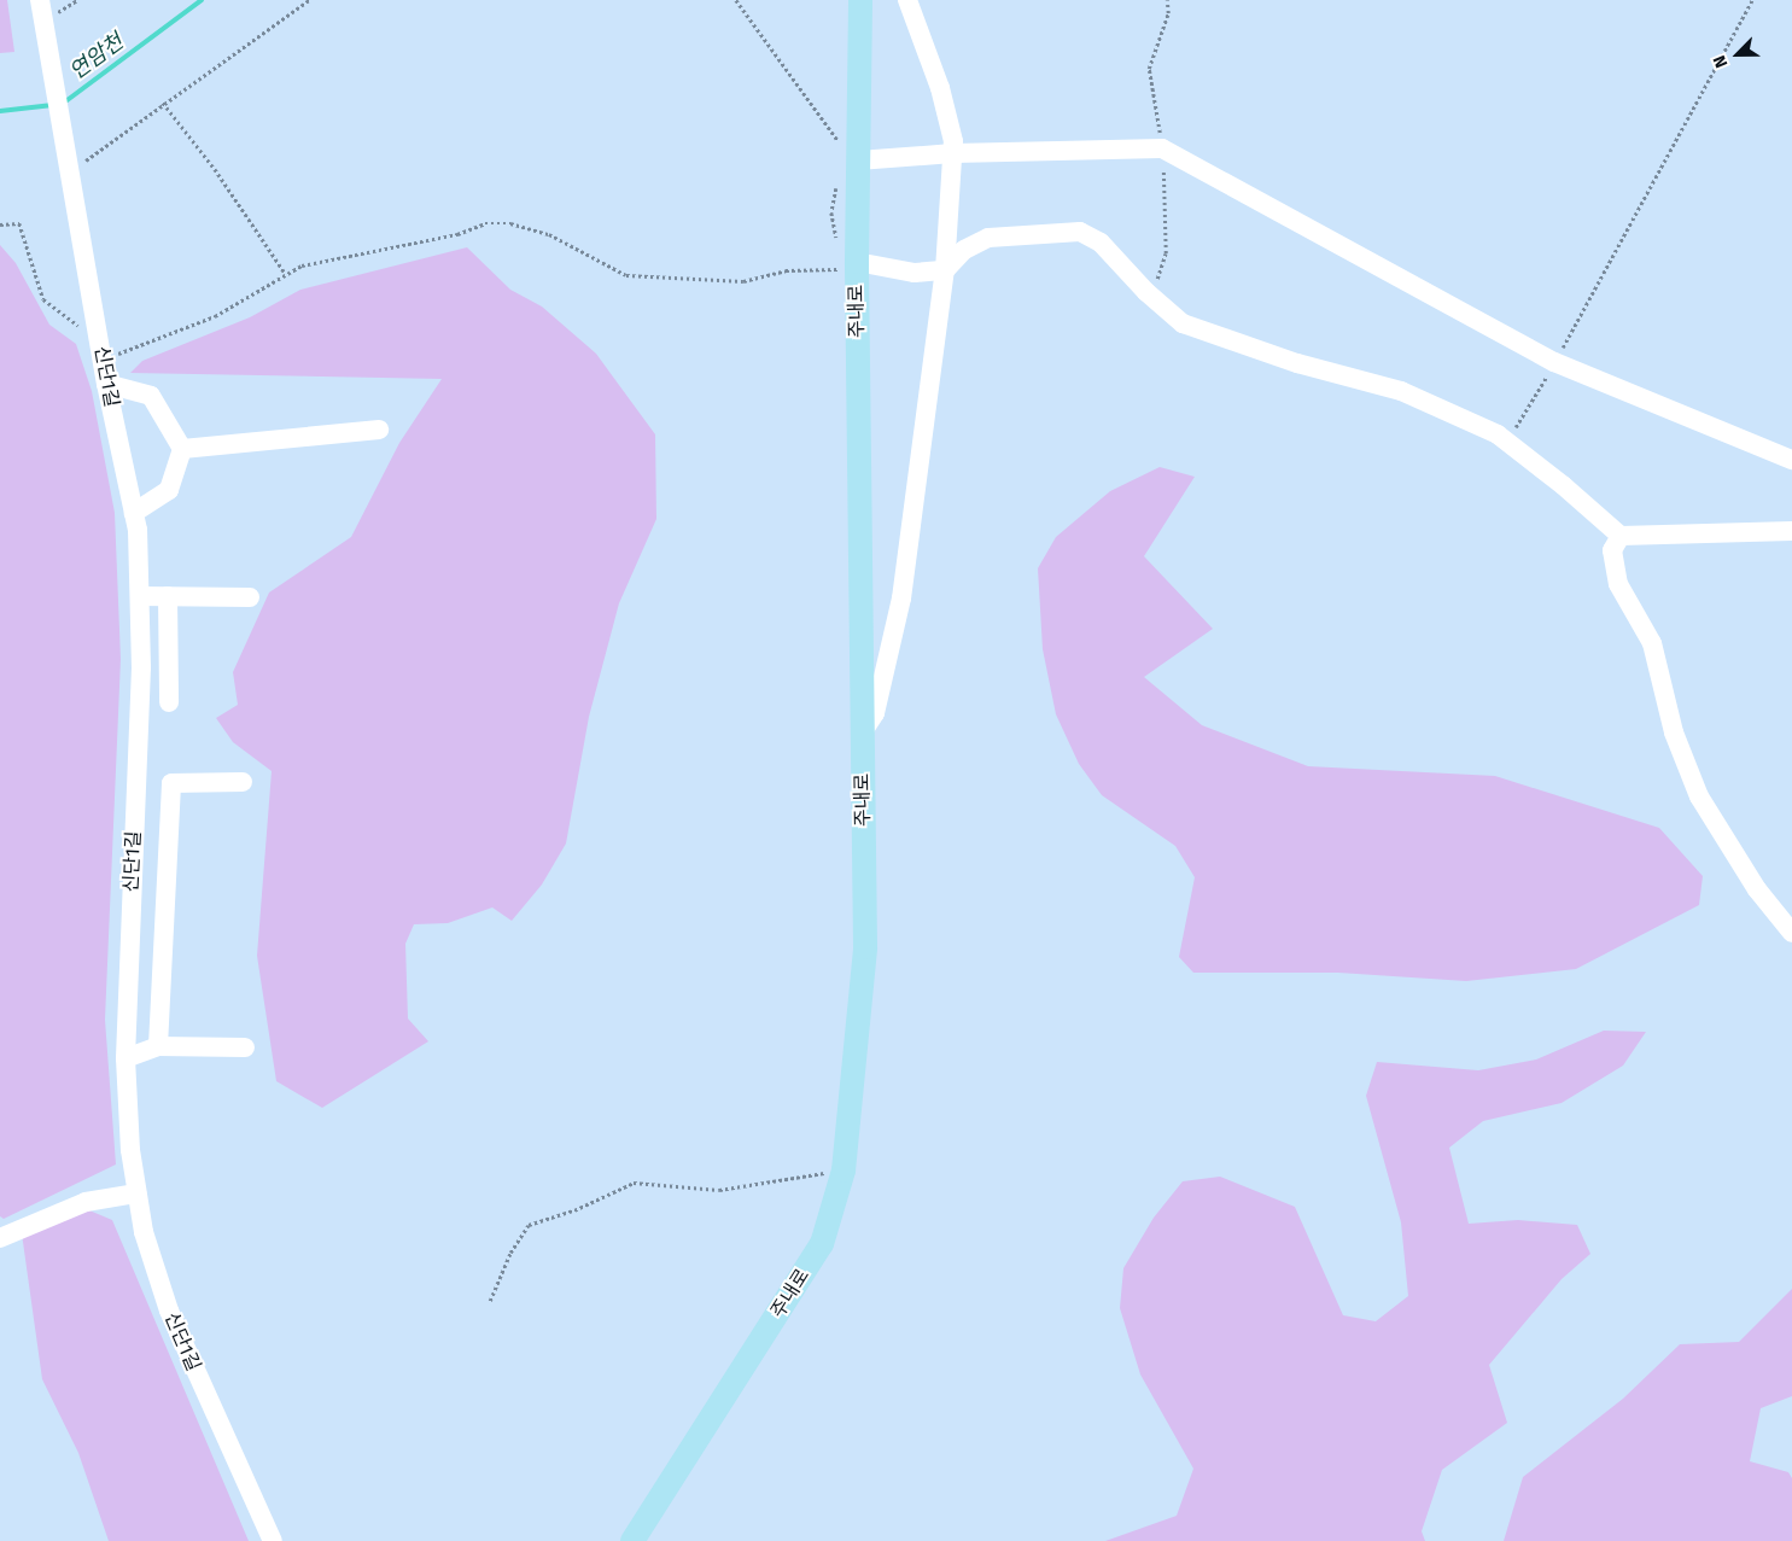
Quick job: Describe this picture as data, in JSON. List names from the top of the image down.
{
  "streets": {
    "main road": ["주내로"],
    "street": ["신단1길"]
  },
  "water": ["연암천"],
  "north": "bottom left"
}
